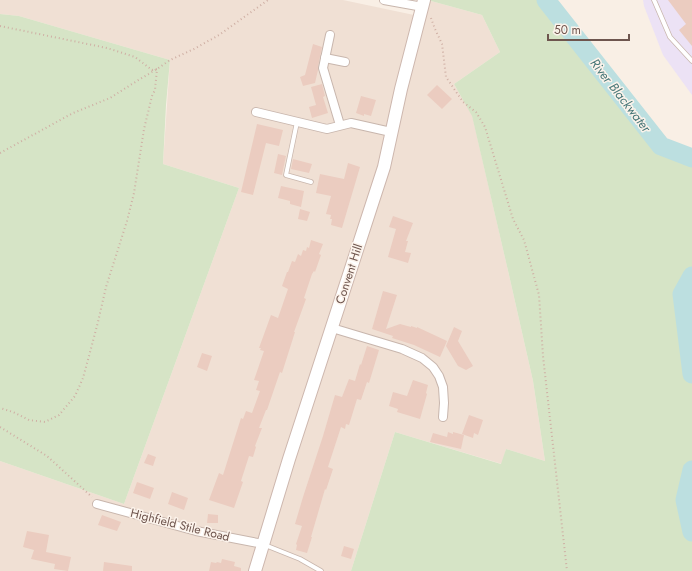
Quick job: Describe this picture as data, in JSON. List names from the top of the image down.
{
  "streets": {
    "main road": ["Convent Hill"],
    "street": ["Highfield Stile Road"]
  },
  "crossings": [
    ["Convent Hill", "Highfield Stile Road"]
  ],
  "water": ["River Blackwater"],
  "scale_bar": "50 m"
}
